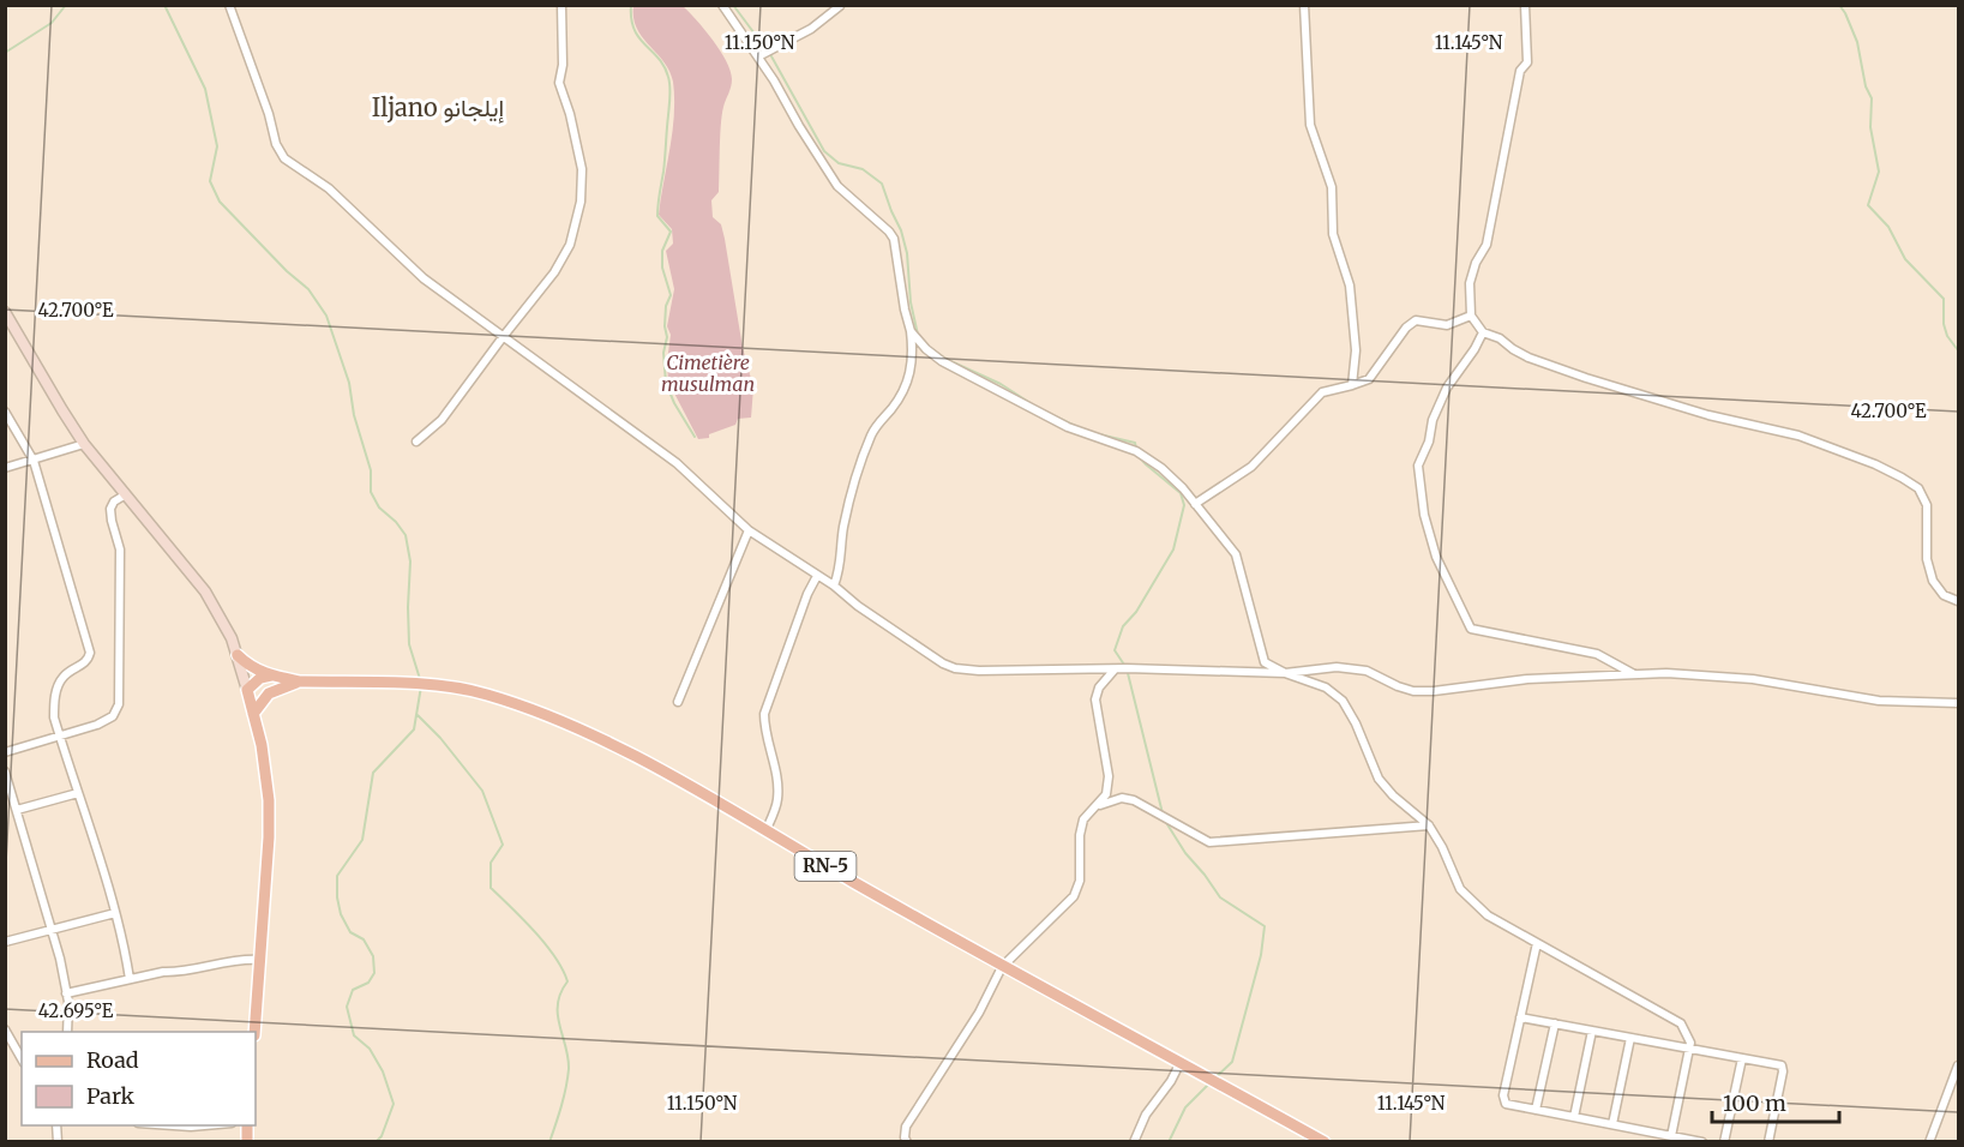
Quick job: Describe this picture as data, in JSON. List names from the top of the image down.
{
  "streets": {
    "main road": ["RN-5"]
  },
  "districts": ["Iljano إيلجانو"],
  "parks": ["Cimetière musulman"],
  "legend": ["Road", "Park"],
  "scale_bar": "100 m",
  "coordinates": [
    "11.150°N",
    "11.145°N",
    "42.700°E",
    "42.695°E"
  ]
}
